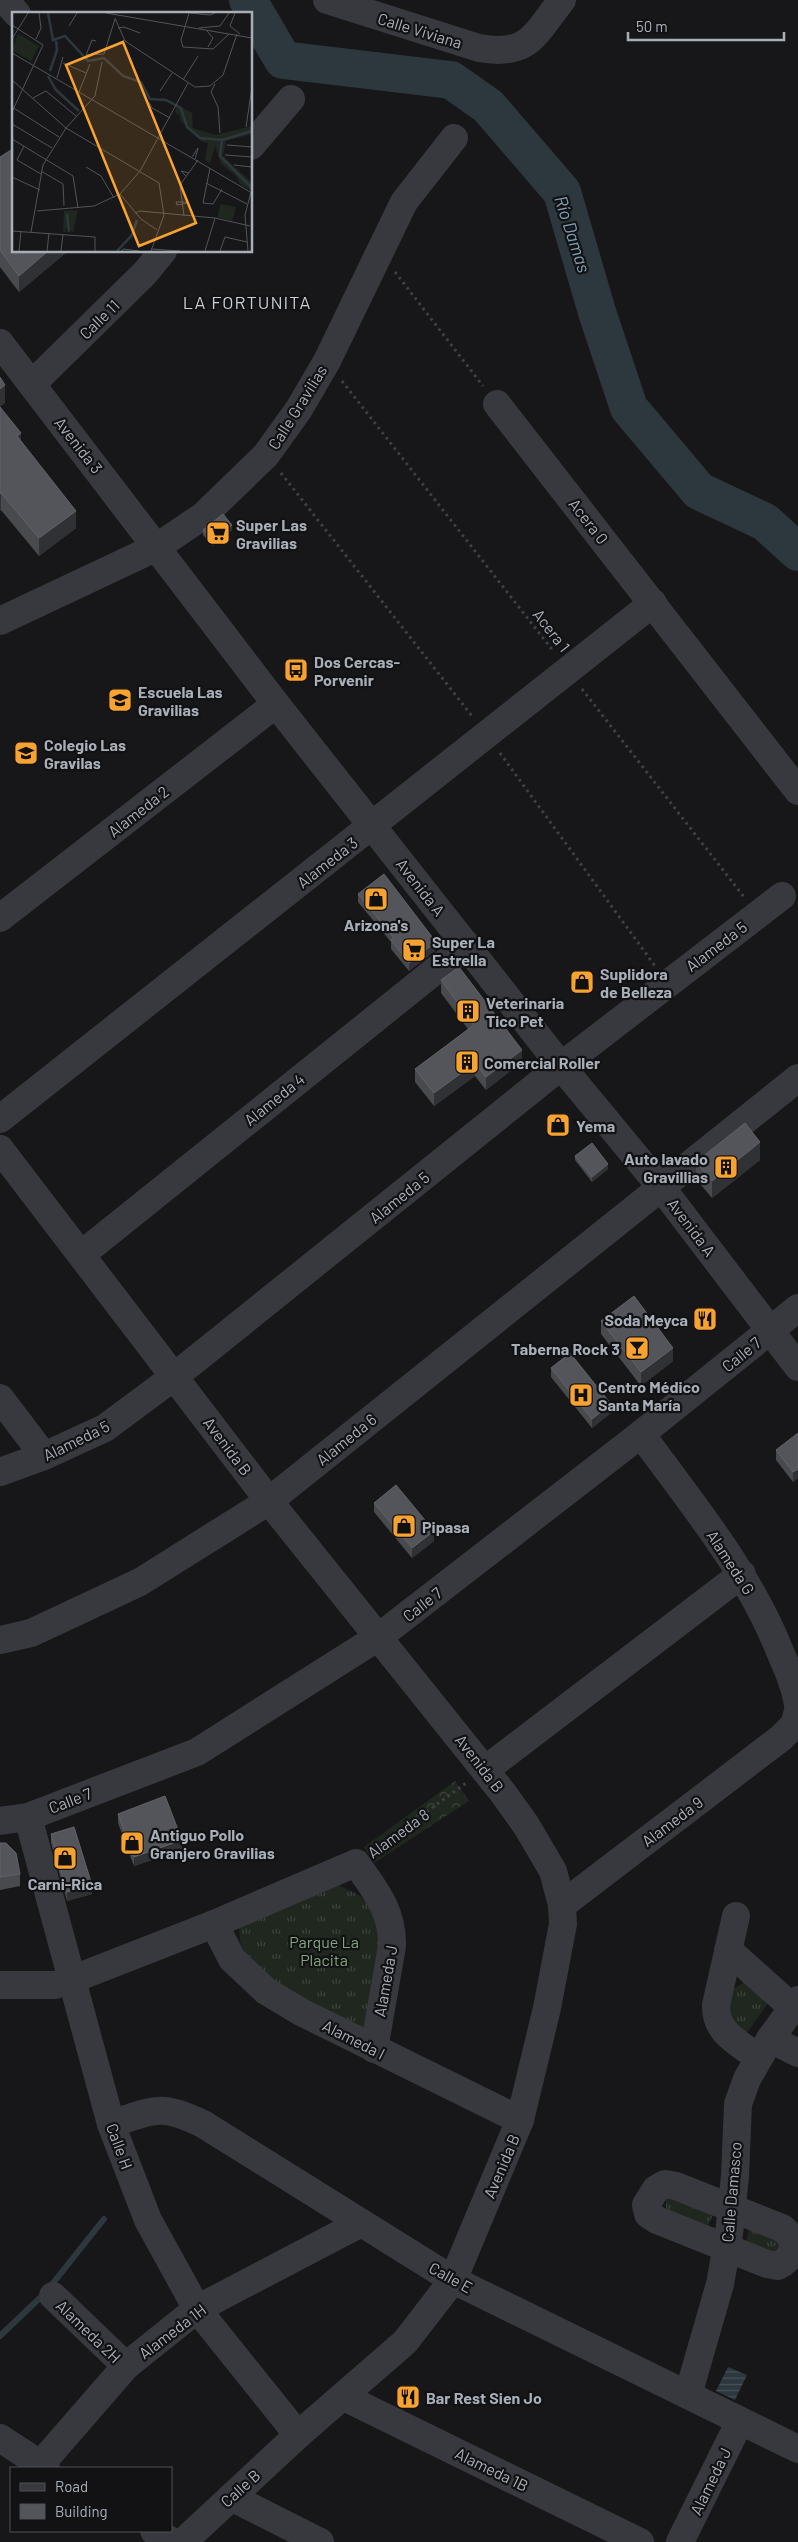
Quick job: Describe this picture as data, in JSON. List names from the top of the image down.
{
  "streets": {
    "street": [
      "Calle Viviana",
      "Calle 11",
      "Calle Gravilias",
      "Avenida 3",
      "Acera 0",
      "Alameda 2",
      "Alameda 3",
      "Avenida A",
      "Alameda 5",
      "Alameda 4",
      "Calle 7",
      "Alameda 6",
      "Avenida B",
      "Alameda G",
      "Alameda 9",
      "Alameda 8",
      "Alameda J",
      "Alameda I",
      "Calle H",
      "Calle Damasco",
      "Calle E",
      "Alameda 2H",
      "Alameda 1H",
      "Alameda 1B",
      "Calle B"
    ],
    "path": ["Acera 1"]
  },
  "crossings": [
    ["Calle 11", "Avenida 3"],
    ["Calle Gravilias", "Avenida 3"],
    ["Calle Gravilias", "Acera 1"],
    ["Calle Gravilias", "Avenida A"],
    ["Avenida 3", "Avenida A"],
    ["Acera 0", "Alameda 3"],
    ["Acera 1", "Alameda 3"],
    ["Acera 1", "Alameda 5"],
    ["Alameda 2", "Avenida A"],
    ["Alameda 3", "Avenida A"],
    ["Avenida A", "Alameda 5"],
    ["Avenida A", "Alameda 4"],
    ["Avenida A", "Calle 7"],
    ["Avenida A", "Alameda 6"],
    ["Alameda 5", "Avenida B"],
    ["Alameda 4", "Avenida B"],
    ["Calle 7", "Avenida B"],
    ["Calle 7", "Alameda G"],
    ["Calle 7", "Calle H"],
    ["Alameda 6", "Avenida B"],
    ["Avenida B", "Alameda 9"],
    ["Avenida B", "Alameda 8"],
    ["Avenida B", "Alameda I"],
    ["Avenida B", "Calle H"],
    ["Avenida B", "Calle E"],
    ["Avenida B", "Alameda 1B"],
    ["Avenida B", "Calle B"],
    ["Alameda 8", "Alameda J"],
    ["Alameda 8", "Alameda I"],
    ["Alameda 8", "Calle H"],
    ["Alameda J", "Alameda I"],
    ["Alameda J", "Calle E"],
    ["Calle H", "Calle E"],
    ["Calle H", "Alameda 1H"],
    ["Calle H", "Calle B"],
    ["Calle Damasco", "Calle E"],
    ["Calle E", "Alameda 1H"],
    ["Alameda 2H", "Alameda 1H"]
  ],
  "districts": ["LA FORTUNITA"],
  "water": ["Río Damas"],
  "parks": ["Parque La Placita"],
  "places": {
    "supermarket": ["Super Las Gravilias", "Super La Estrella"],
    "bus stop": ["Dos Cercas- Porvenir"],
    "school or university": ["Escuela Las Gravilias", "Colegio Las Gravilas"],
    "shop": [
      "Arizona's",
      "Suplidora de Belleza",
      "Yema",
      "Pipasa",
      "Antiguo Pollo Granjero Gravilias",
      "Carni-Rica"
    ],
    "building": ["Veterinaria Tico Pet", "Comercial Roller", "Auto lavado Gravillias"],
    "restaurant": ["Soda Meyca", "Bar Rest Sien Jo"],
    "bar": ["Taberna Rock 3"],
    "hospital": ["Centro Médico Santa María"]
  },
  "legend": ["Road", "Building"],
  "scale_bar": "50 m"
}
